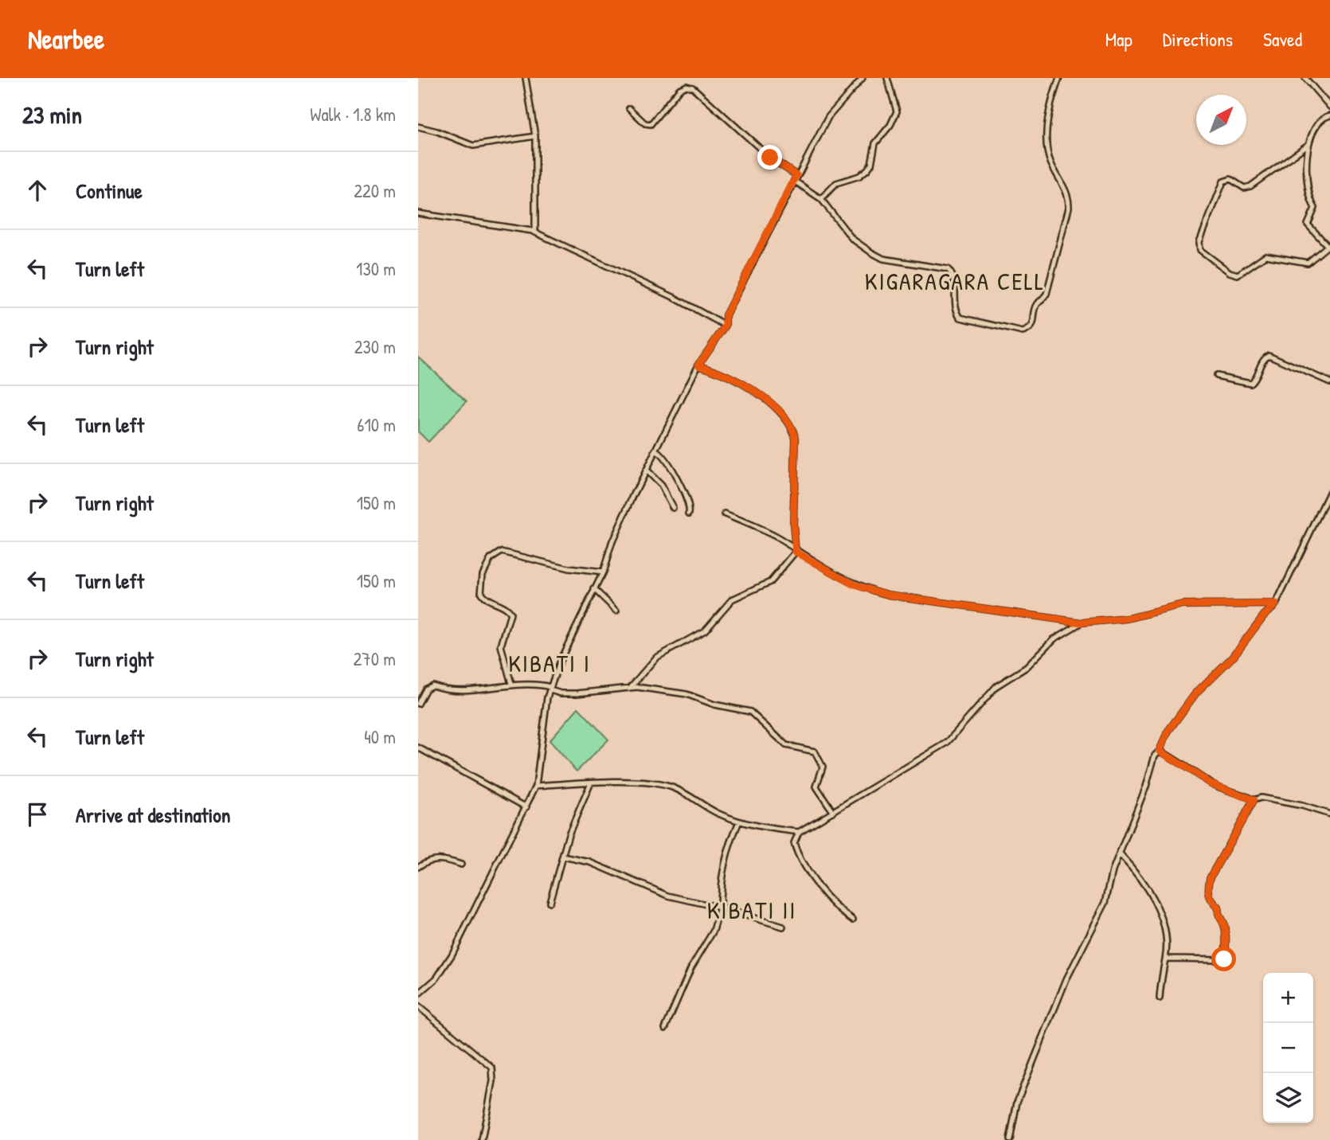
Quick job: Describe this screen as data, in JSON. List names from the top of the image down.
{
  "districts": ["KIGARAGARA CELL", "KIBATI I", "KIBATI II"],
  "north": "top right",
  "page": {
    "header": "Nearbee",
    "nav": ["Map", "Directions", "Saved"],
    "heading": ["23 min", "Walk · 1.8 km"],
    "list": [
      ["Continue", "220 m"],
      ["Turn left", "130 m"],
      ["Turn right", "230 m"],
      ["Turn left", "610 m"],
      ["Turn right", "150 m"],
      ["Turn left", "150 m"],
      ["Turn right", "270 m"],
      ["Turn left", "40 m"],
      "Arrive at destination"
    ],
    "map_buttons": ["+", "−"]
  }
}
